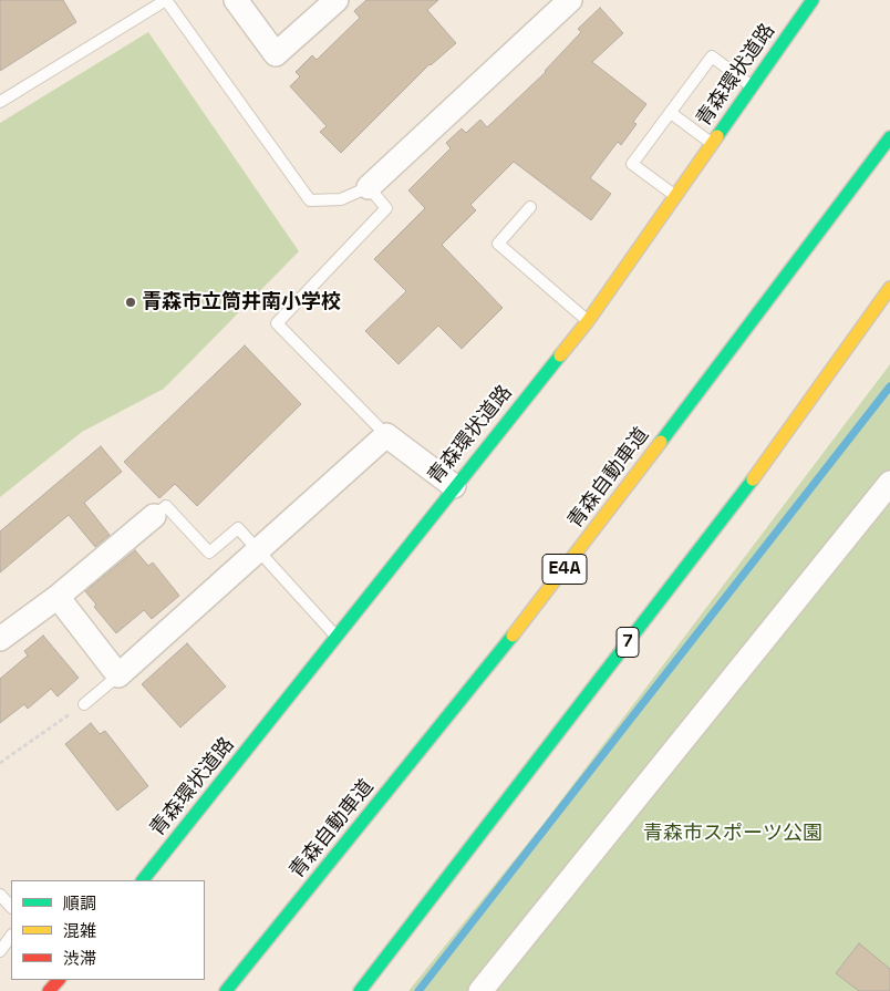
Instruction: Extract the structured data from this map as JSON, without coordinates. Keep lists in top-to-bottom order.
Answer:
{
  "streets": {
    "highway": [
      "青森環状道路",
      "青森自動車道",
      "E4A",
      "7"
    ]
  },
  "parks": ["青森市スポーツ公園"],
  "places": ["青森市立筒井南小学校"],
  "legend": ["順調", "混雑", "渋滞"]
}
